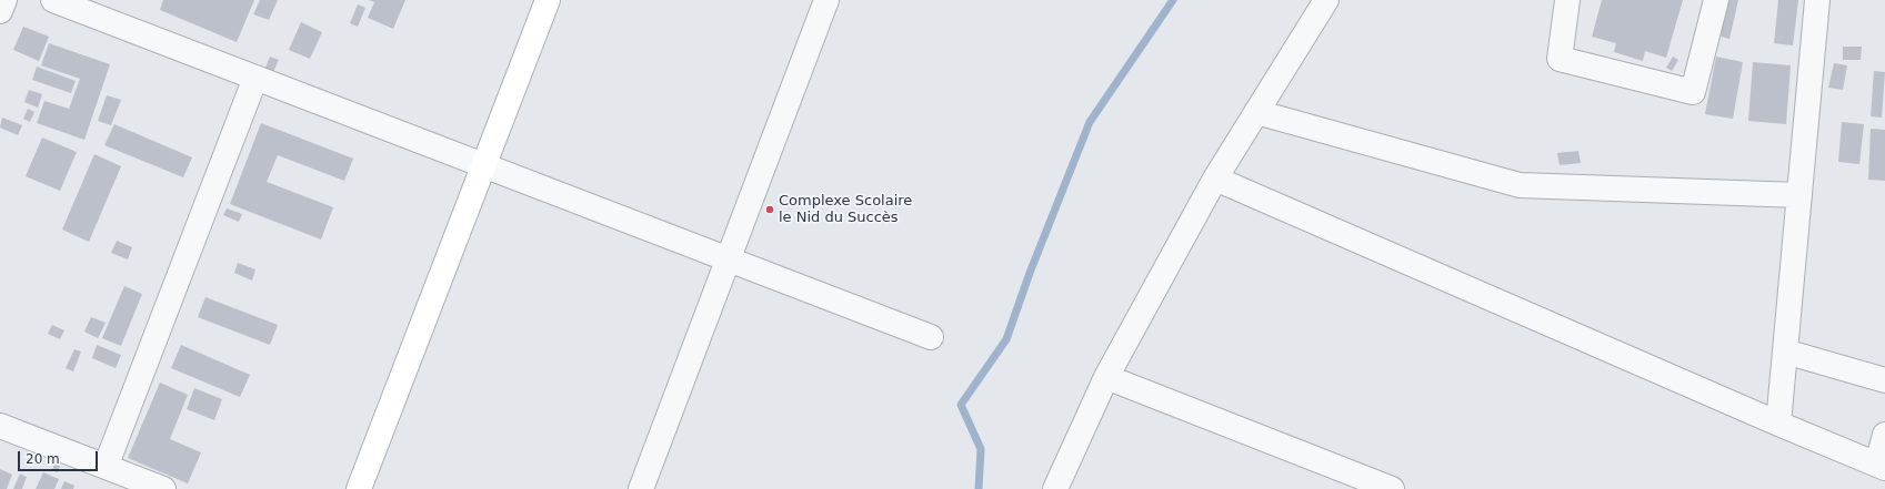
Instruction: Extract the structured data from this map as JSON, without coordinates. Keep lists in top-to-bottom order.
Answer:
{
  "places": ["Complexe Scolaire le Nid du Succès"],
  "scale_bar": "20 m"
}
